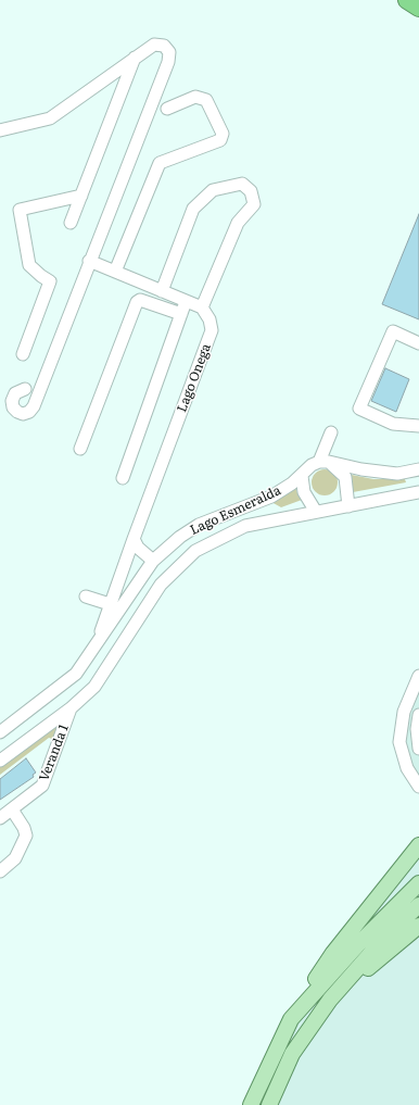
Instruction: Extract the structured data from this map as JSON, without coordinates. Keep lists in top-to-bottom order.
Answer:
{
  "streets": {
    "street": ["Lago Onega", "Lago Esmeralda", "Veranda 1"]
  },
  "crossings": [
    ["Lago Onega", "Lago Esmeralda"],
    ["Lago Esmeralda", "Veranda 1"]
  ]
}
